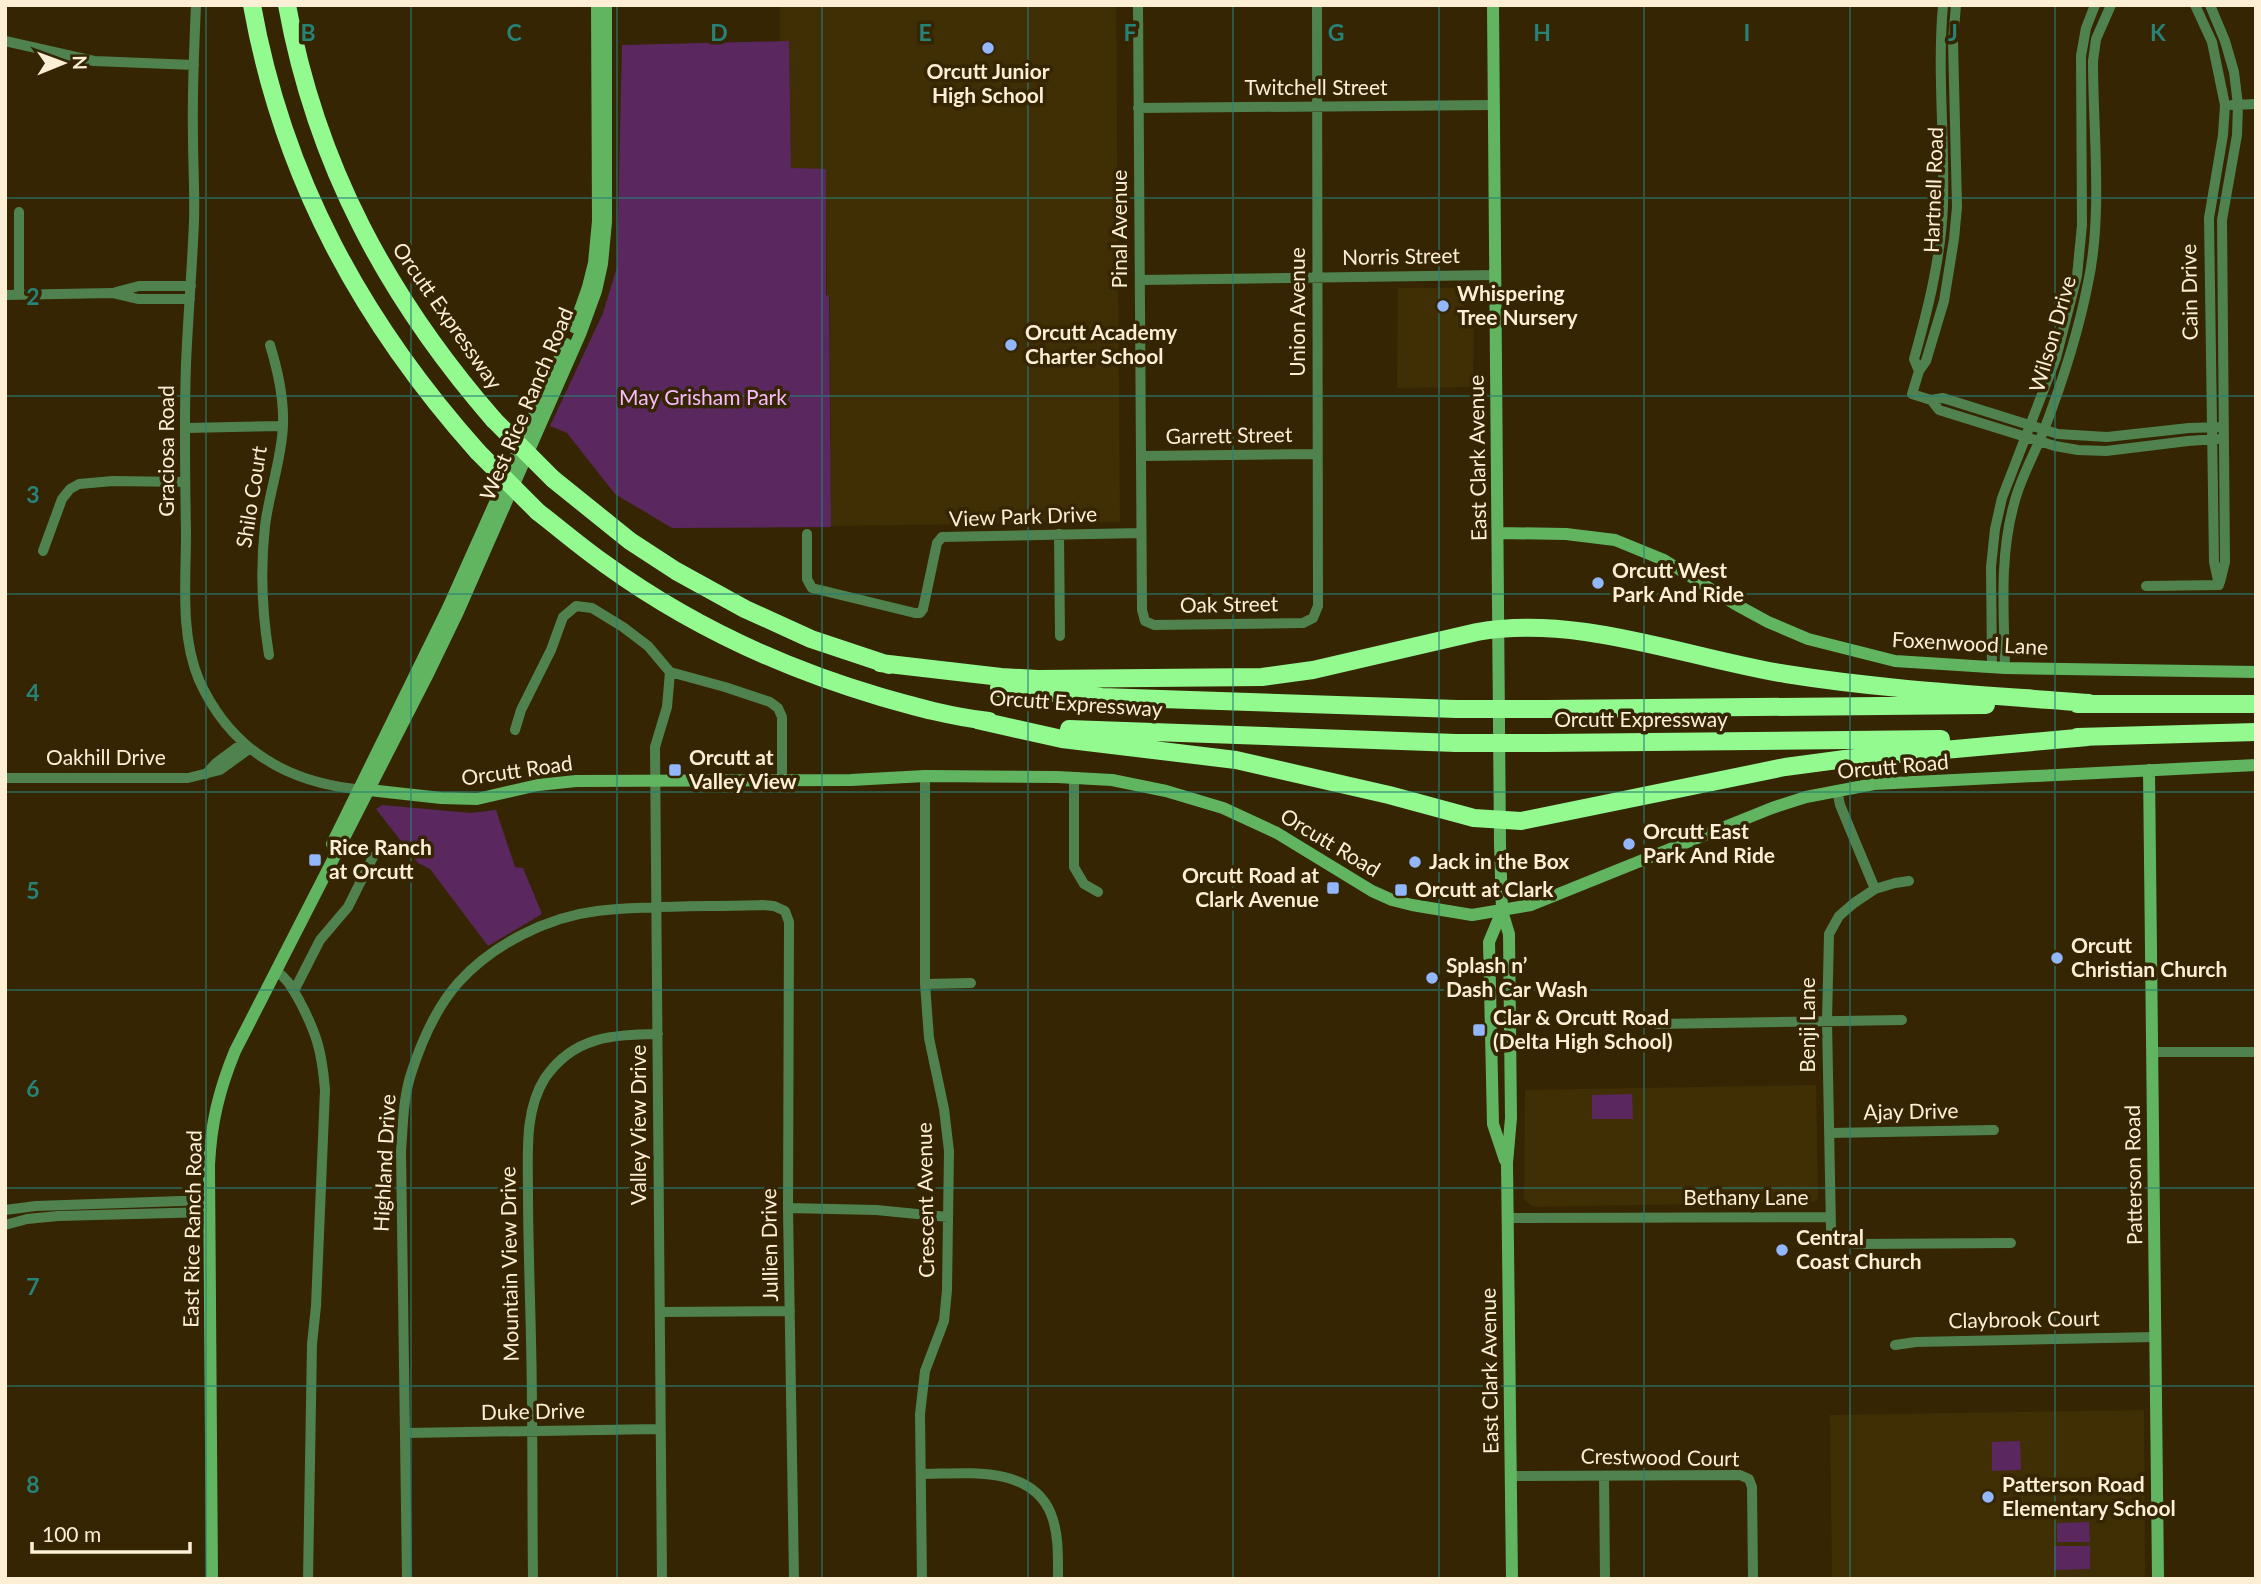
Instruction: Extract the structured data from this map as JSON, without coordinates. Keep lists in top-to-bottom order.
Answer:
{
  "streets": {
    "highway": ["Orcutt Expressway"],
    "main road": [
      "West Rice Ranch Road",
      "East Clark Avenue",
      "Foxenwood Lane",
      "Orcutt Road",
      "Patterson Road",
      "East Rice Ranch Road"
    ],
    "street": [
      "Twitchell Street",
      "Hartnell Road",
      "Pinal Avenue",
      "Norris Street",
      "Cain Drive",
      "Union Avenue",
      "Wilson Drive",
      "Garrett Street",
      "Graciosa Road",
      "Shilo Court",
      "View Park Drive",
      "Oak Street",
      "Oakhill Drive",
      "Benji Lane",
      "Ajay Drive",
      "Valley View Drive",
      "Highland Drive",
      "Bethany Lane",
      "Crescent Avenue",
      "Jullien Drive",
      "Mountain View Drive",
      "Claybrook Court",
      "Duke Drive",
      "Crestwood Court"
    ]
  },
  "crossings": [
    ["Twitchell Street", "Pinal Avenue"],
    ["Twitchell Street", "Union Avenue"],
    ["Twitchell Street", "East Clark Avenue"],
    ["Hartnell Road", "Cain Drive"],
    ["Hartnell Road", "Wilson Drive"],
    ["Pinal Avenue", "Norris Street"],
    ["Pinal Avenue", "Garrett Street"],
    ["Pinal Avenue", "View Park Drive"],
    ["Pinal Avenue", "Oak Street"],
    ["Norris Street", "Union Avenue"],
    ["Norris Street", "East Clark Avenue"],
    ["Union Avenue", "Garrett Street"],
    ["Union Avenue", "Oak Street"],
    ["Wilson Drive", "Foxenwood Lane"],
    ["West Rice Ranch Road", "Graciosa Road"],
    ["West Rice Ranch Road", "Orcutt Road"],
    ["West Rice Ranch Road", "East Rice Ranch Road"],
    ["Graciosa Road", "Oakhill Drive"],
    ["Graciosa Road", "Orcutt Road"],
    ["Graciosa Road", "East Rice Ranch Road"],
    ["East Clark Avenue", "Foxenwood Lane"],
    ["East Clark Avenue", "Orcutt Road"],
    ["East Clark Avenue", "Bethany Lane"],
    ["East Clark Avenue", "Crestwood Court"],
    ["Orcutt Road", "Valley View Drive"],
    ["Orcutt Road", "Patterson Road"],
    ["Orcutt Road", "Crescent Avenue"],
    ["Orcutt Road", "East Rice Ranch Road"],
    ["Benji Lane", "Ajay Drive"],
    ["Benji Lane", "Bethany Lane"],
    ["Valley View Drive", "Highland Drive"],
    ["Valley View Drive", "Mountain View Drive"],
    ["Valley View Drive", "Duke Drive"],
    ["Highland Drive", "Jullien Drive"],
    ["Highland Drive", "Duke Drive"],
    ["Patterson Road", "Claybrook Court"],
    ["Mountain View Drive", "Duke Drive"]
  ],
  "parks": ["May Grisham Park"],
  "places": {
    "other": [
      "Orcutt Junior High School",
      "Whispering Tree Nursery",
      "Orcutt Academy Charter School",
      "Orcutt West Park And Ride",
      "Orcutt East Park And Ride",
      "Jack in the Box",
      "Orcutt Christian Church",
      "Splash n’ Dash Car Wash",
      "Central Coast Church",
      "Patterson Road Elementary School"
    ],
    "transit": [
      "Orcutt at Valley View",
      "Rice Ranch at Orcutt",
      "Orcutt Road at Clark Avenue",
      "Orcutt at Clark",
      "Clar & Orcutt Road (Delta High School)"
    ]
  },
  "scale_bar": "100 m",
  "north": "right",
  "grid": {
    "columns": [
      "B",
      "C",
      "D",
      "E",
      "F",
      "G",
      "H",
      "I",
      "J",
      "K"
    ],
    "rows": [
      "2",
      "3",
      "4",
      "5",
      "6",
      "7",
      "8"
    ]
  }
}
